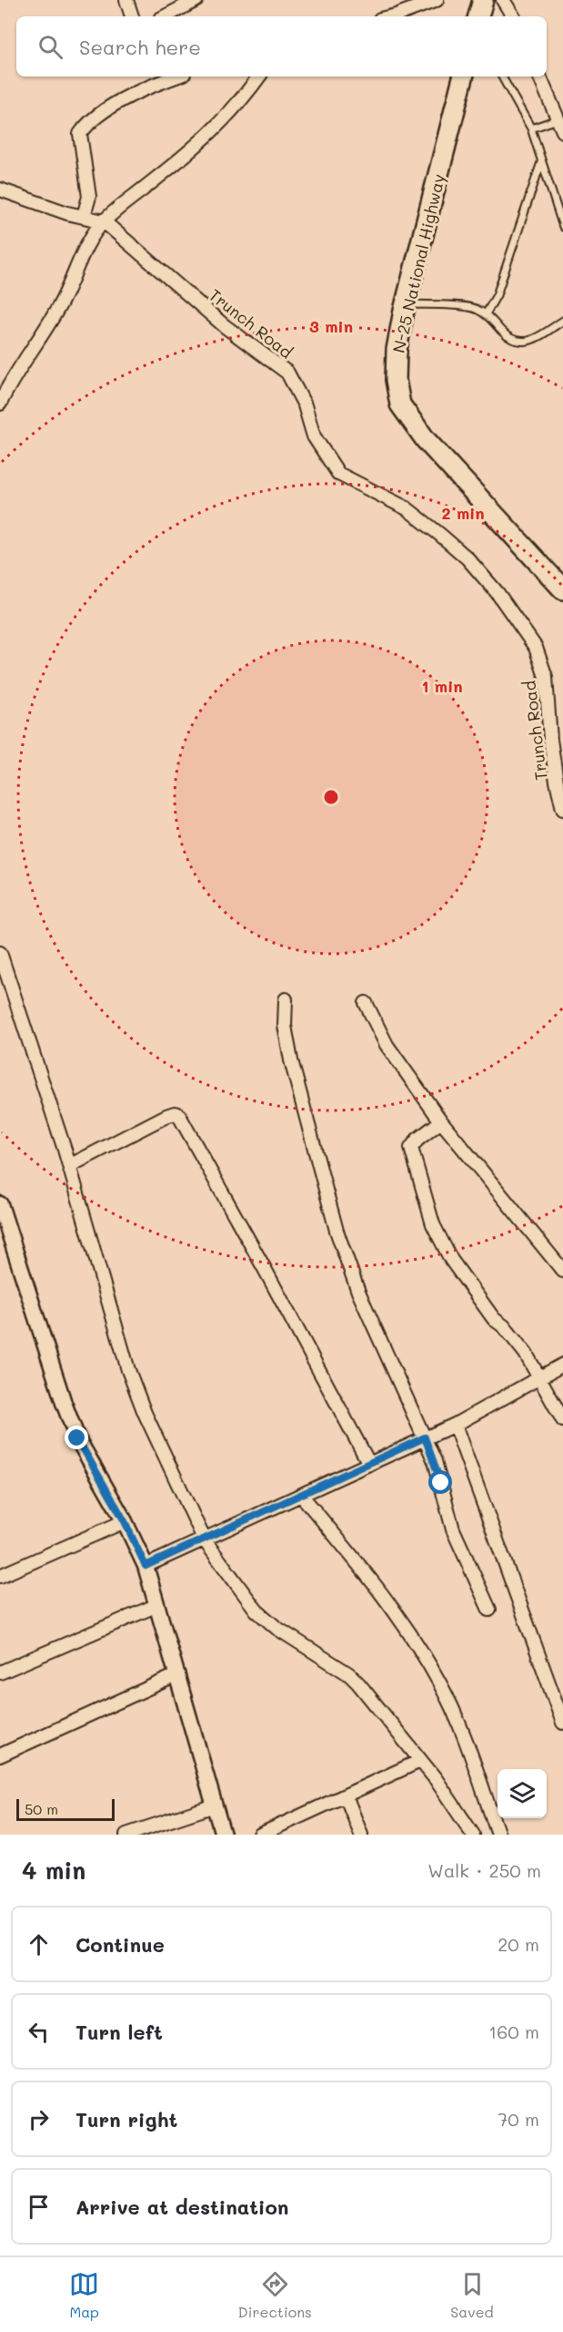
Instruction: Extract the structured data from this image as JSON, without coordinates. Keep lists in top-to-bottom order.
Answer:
{
  "streets": {
    "highway": ["N-25 National Highway"],
    "street": ["Trunch Road"]
  },
  "scale_bar": "50 m",
  "page": {
    "search": "Search here",
    "scale": "50 m",
    "heading": ["4 min", "Walk · 250 m"],
    "list": [
      ["Continue", "20 m"],
      ["Turn left", "160 m"],
      ["Turn right", "70 m"],
      "Arrive at destination"
    ],
    "nav": ["Map", "Directions", "Saved"]
  },
  "rings": ["3 min", "2 min", "1 min"]
}
